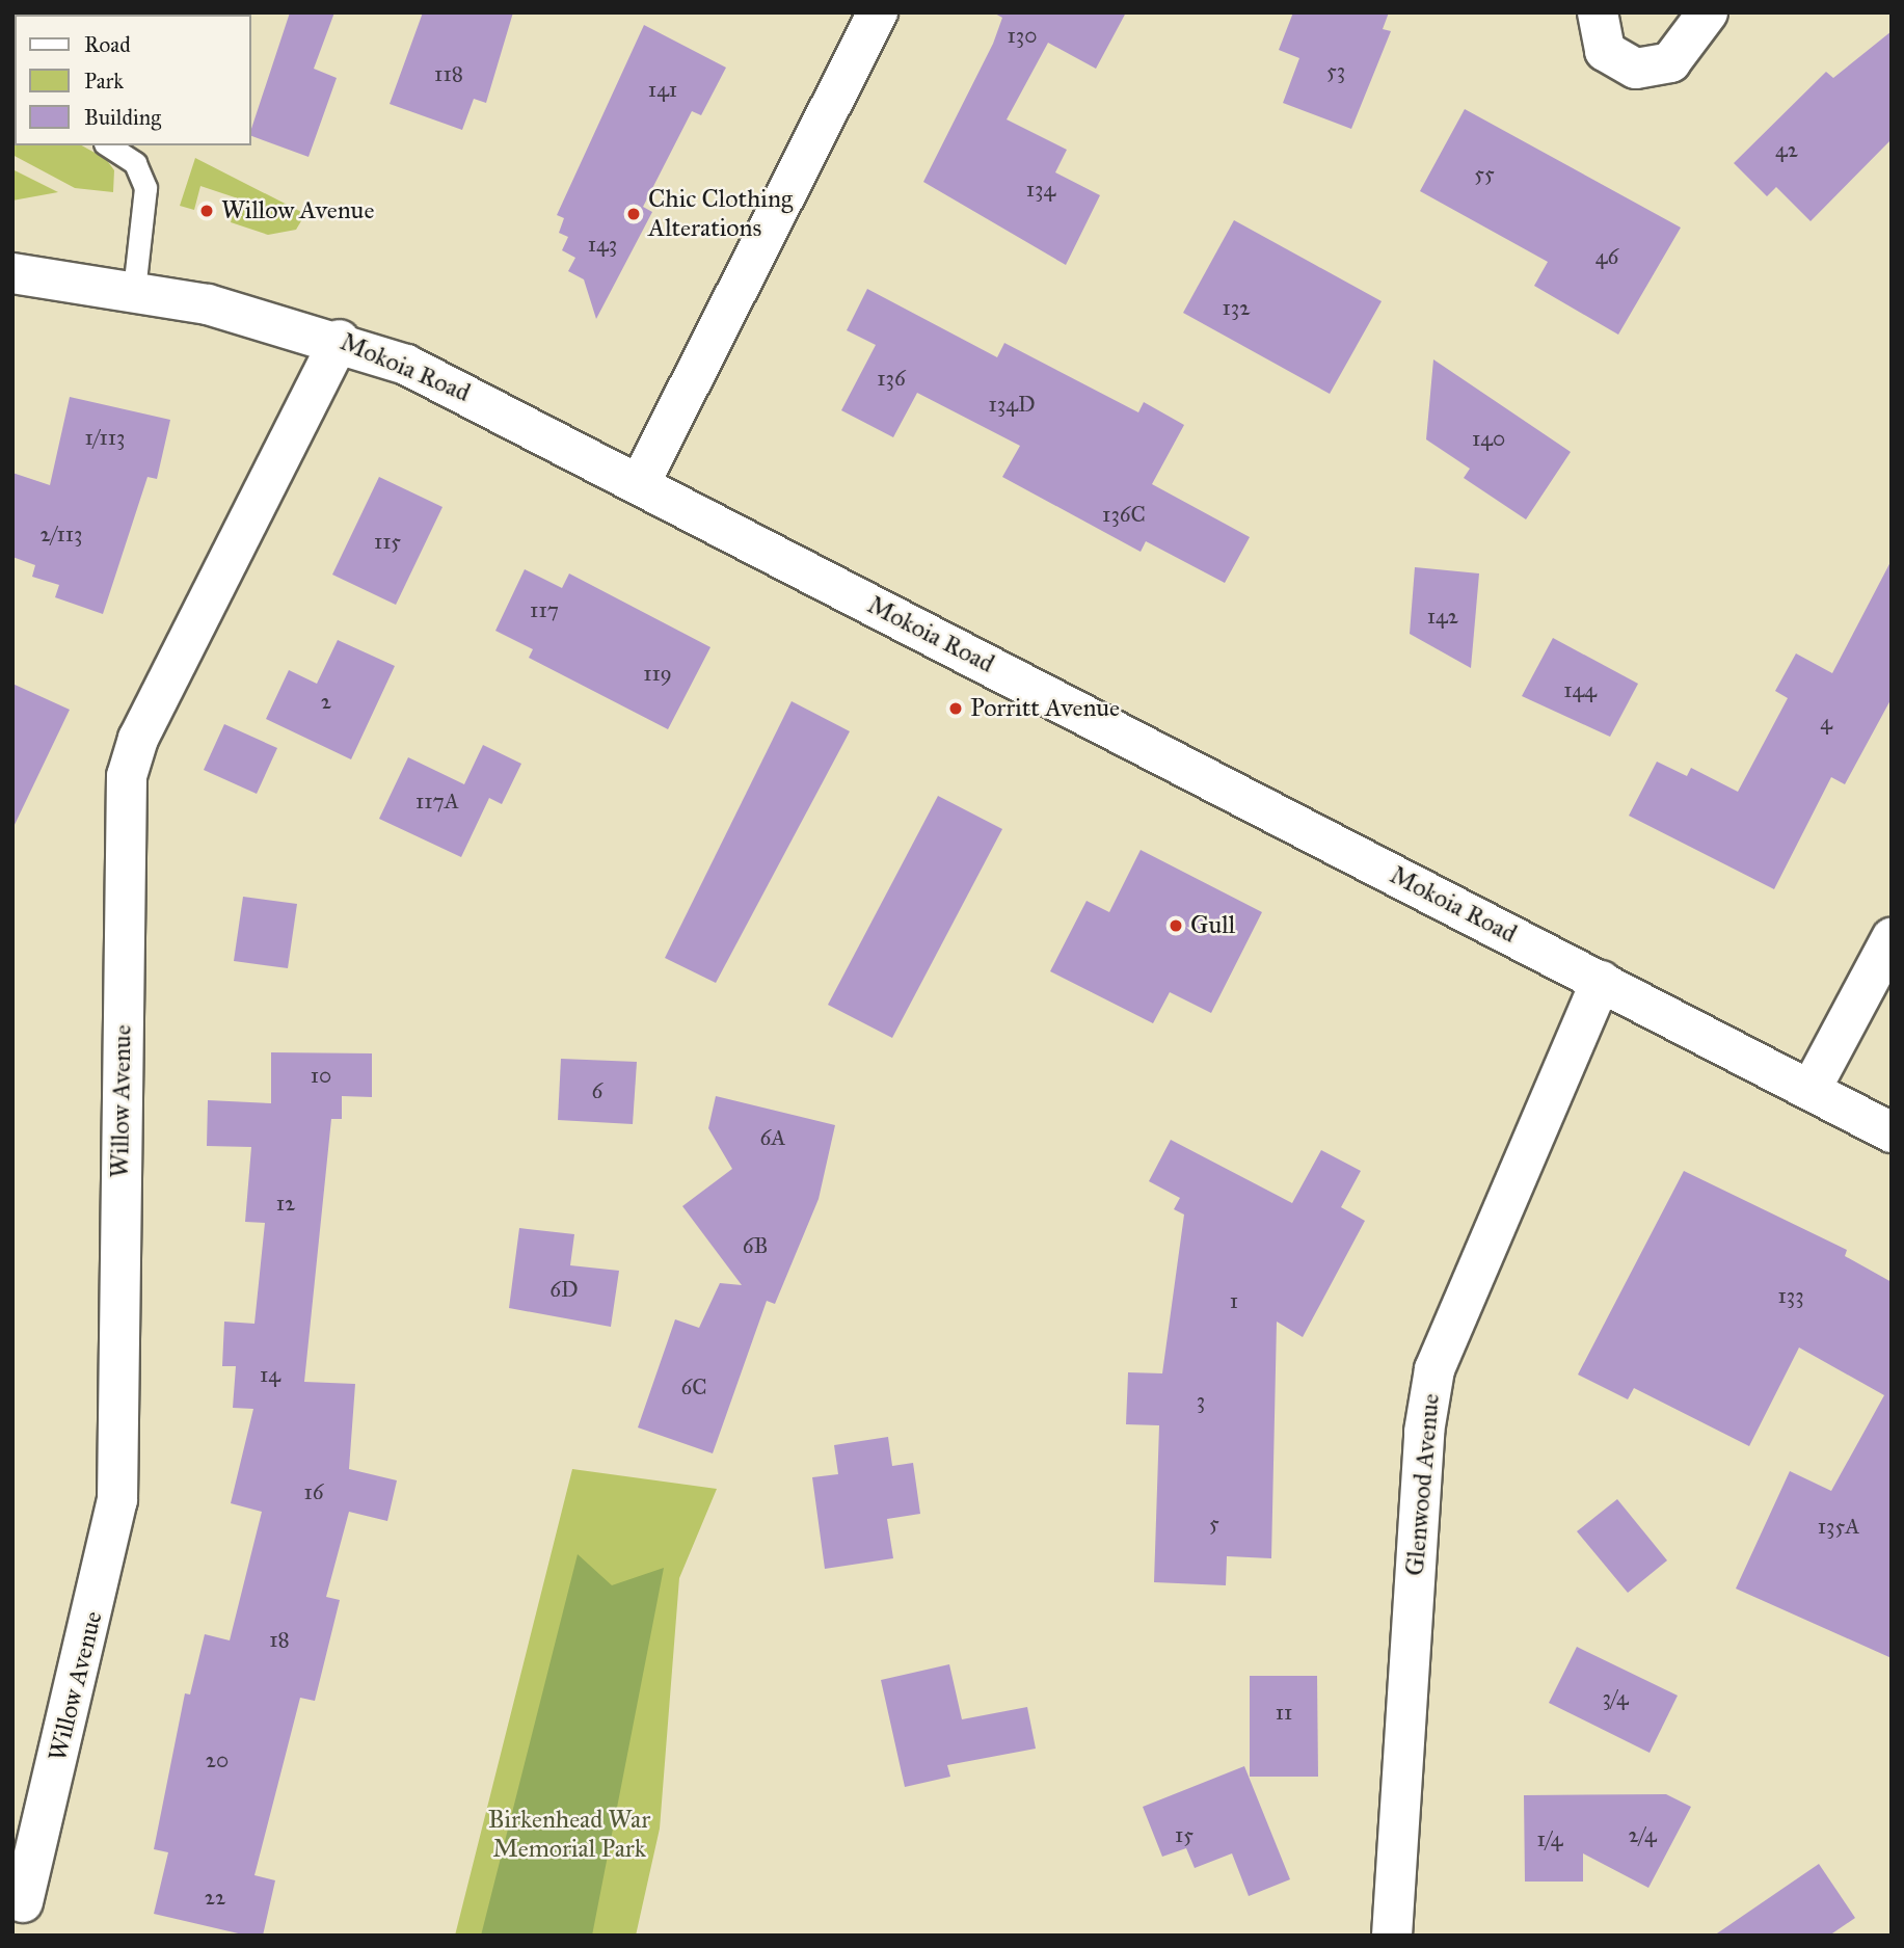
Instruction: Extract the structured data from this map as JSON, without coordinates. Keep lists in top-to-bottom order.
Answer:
{
  "streets": {
    "street": ["Mokoia Road", "Willow Avenue", "Glenwood Avenue"]
  },
  "crossings": [
    ["Mokoia Road", "Willow Avenue"],
    ["Mokoia Road", "Glenwood Avenue"]
  ],
  "parks": ["Birkenhead War Memorial Park"],
  "places": [
    "Willow Avenue",
    "Chic Clothing Alterations",
    "Porritt Avenue",
    "Gull"
  ],
  "house_numbers": [
    "130",
    "53",
    "118",
    "141",
    "42",
    "55",
    "134",
    "143",
    "46",
    "132",
    "136",
    "134D",
    "1/113",
    "140",
    "136C",
    "2/113",
    "115",
    "117",
    "142",
    "119",
    "144",
    "2",
    "4",
    "117A",
    "10",
    "6",
    "6A",
    "12",
    "6B",
    "6D",
    "133",
    "1",
    "14",
    "6C",
    "3",
    "16",
    "5",
    "135A",
    "18",
    "3/4",
    "11",
    "20",
    "15",
    "2/4",
    "1/4",
    "22"
  ],
  "legend": ["Road", "Park", "Building"]
}
